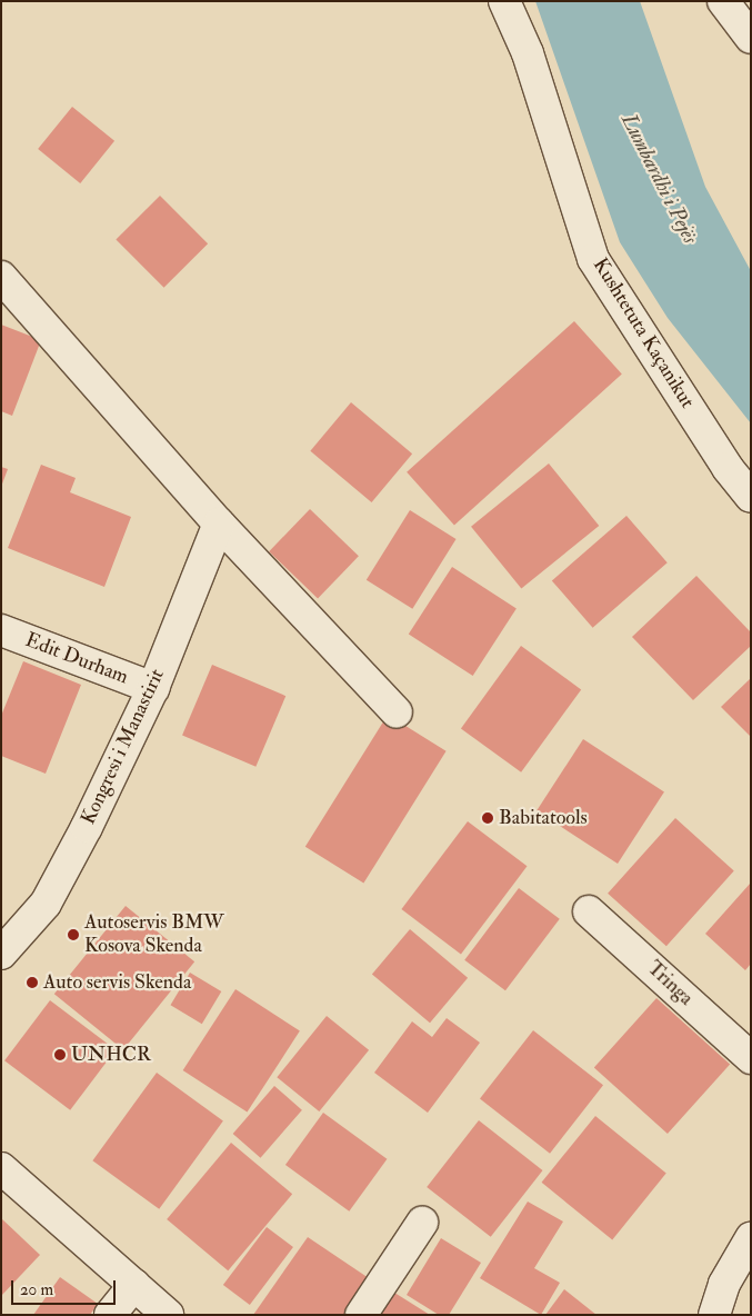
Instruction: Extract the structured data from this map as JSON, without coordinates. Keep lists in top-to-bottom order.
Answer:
{
  "streets": {
    "street": [
      "Kushtetuta Kaçanikut",
      "Edit Durham",
      "Kongresi i Manastirit",
      "Tringa"
    ]
  },
  "crossings": [
    ["Edit Durham", "Kongresi i Manastirit"]
  ],
  "water": ["Lumbardhi i Pejës"],
  "places": [
    "Babitatools",
    "Autoservis BMW Kosova Skenda",
    "Auto servis Skenda",
    "UNHCR"
  ],
  "scale_bar": "20 m"
}
